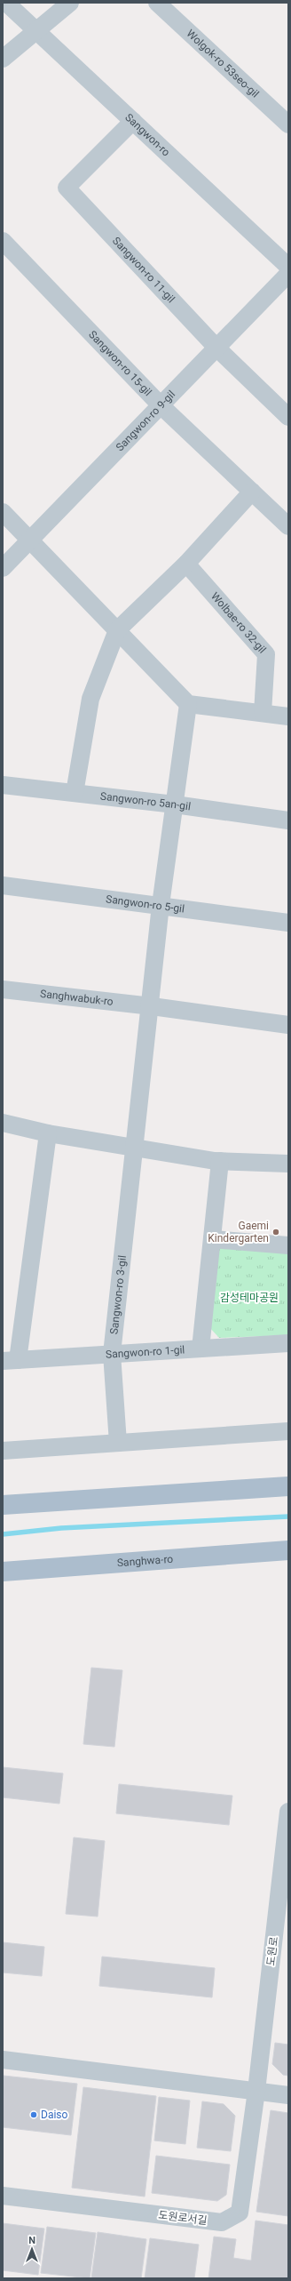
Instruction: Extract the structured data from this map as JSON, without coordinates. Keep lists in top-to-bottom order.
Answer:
{
  "streets": {
    "main road": ["Sanghwa-ro"],
    "street": [
      "Wolgok-ro 53seo-gil",
      "Sangwon-ro",
      "Sangwon-ro 11-gil",
      "Sangwon-ro 15-gil",
      "Sangwon-ro 9-gil",
      "Wolbae-ro 32-gil",
      "Sangwon-ro 5an-gil",
      "Sangwon-ro 5-gil",
      "Sanghwabuk-ro",
      "Sangwon-ro 3-gil",
      "Sangwon-ro 1-gil",
      "도원로",
      "도원로서길"
    ]
  },
  "crossings": [
    ["Sangwon-ro", "Sangwon-ro 11-gil"],
    ["Sangwon-ro 11-gil", "Sangwon-ro 9-gil"],
    ["Sangwon-ro 15-gil", "Sangwon-ro 9-gil"],
    ["Sangwon-ro 3-gil", "Sangwon-ro 1-gil"],
    ["도원로", "도원로서길"]
  ],
  "parks": ["감성테마공원"],
  "places": ["Gaemi Kindergarten", "Daiso"],
  "north": "top"
}
